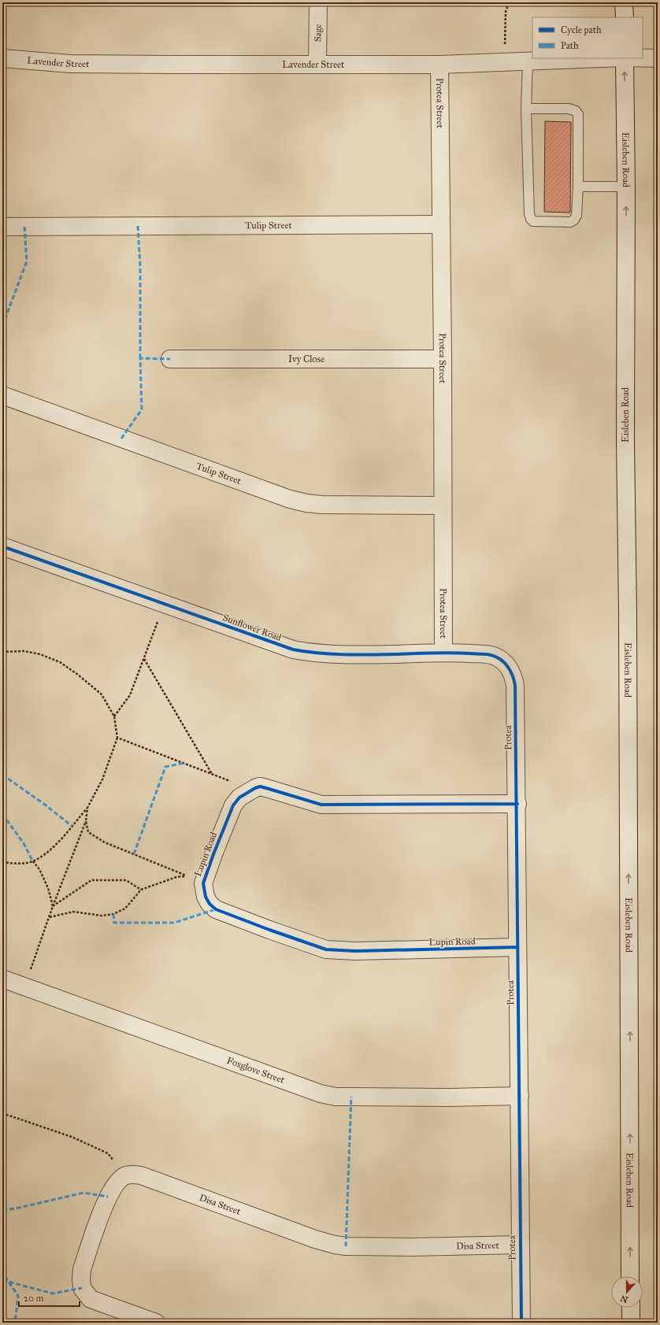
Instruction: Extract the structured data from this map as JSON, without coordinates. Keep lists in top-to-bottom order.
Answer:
{
  "streets": {
    "street": [
      "Sage",
      "Lavender Street",
      "Protea Street",
      "Eisleben Road",
      "Tulip Street",
      "Ivy Close",
      "Sunflower Road",
      "Protea",
      "Lupin Road",
      "Foxglove Street",
      "Disa Street"
    ]
  },
  "crossings": [
    ["Sage", "Lavender Street"],
    ["Lavender Street", "Protea Street"],
    ["Protea Street", "Tulip Street"],
    ["Protea Street", "Ivy Close"],
    ["Protea Street", "Sunflower Road"],
    ["Sunflower Road", "Protea"],
    ["Protea", "Lupin Road"],
    ["Protea", "Foxglove Street"],
    ["Protea", "Disa Street"]
  ],
  "one_way": ["Eisleben Road"],
  "legend": ["Cycle path", "Path"],
  "scale_bar": "20 m",
  "north": "bottom"
}
